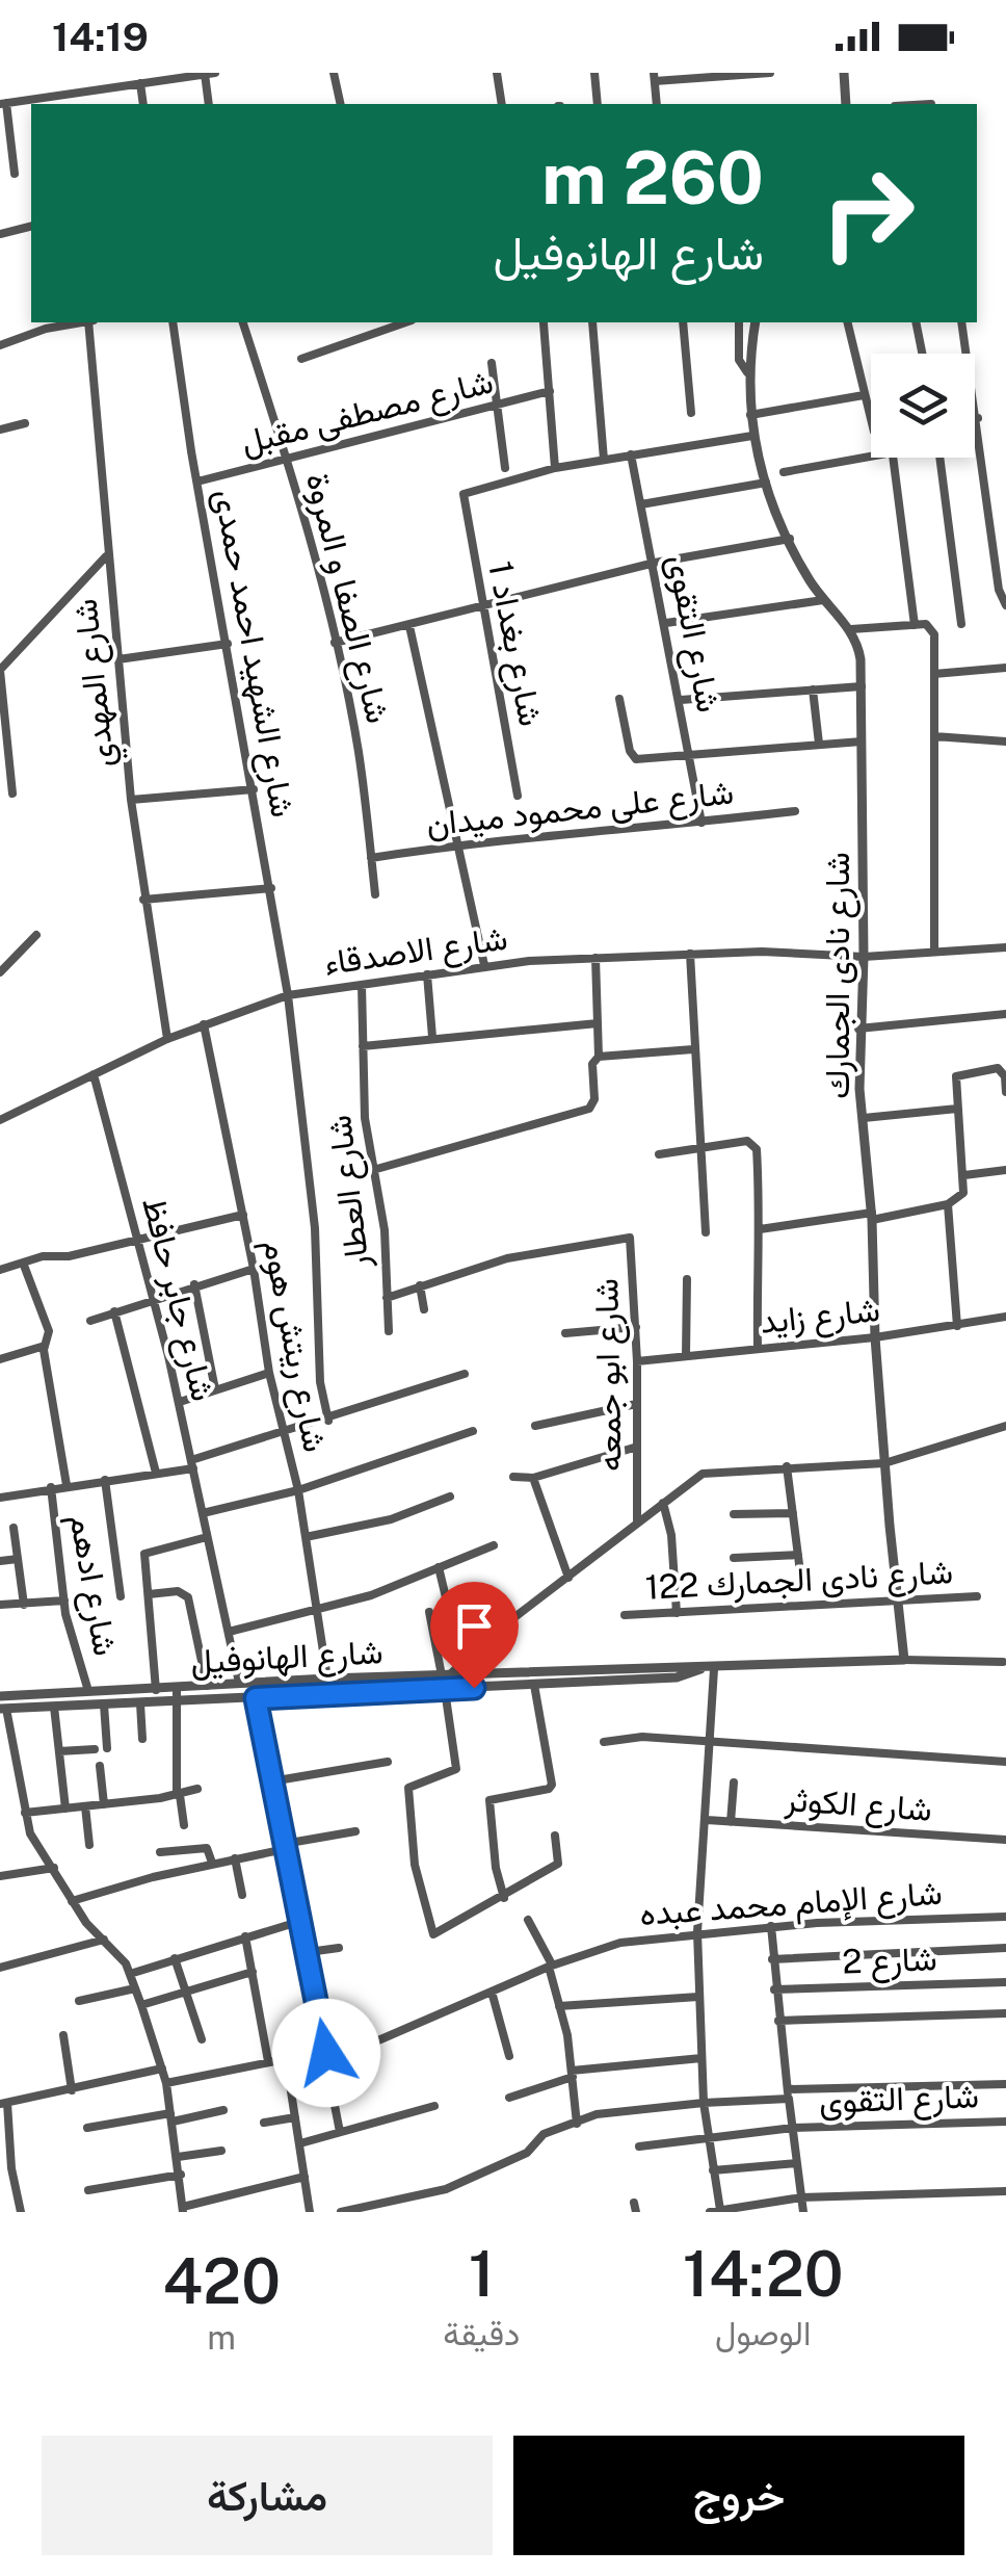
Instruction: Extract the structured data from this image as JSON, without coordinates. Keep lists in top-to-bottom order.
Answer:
{
  "streets": {
    "street": [
      "شارع مصطفى مقبل",
      "شارع الصفا و المروة",
      "شارع التقوى",
      "شارع بغداد 1",
      "شارع الشهيد احمد حمدى",
      "شارع المهدي",
      "شارع على محمود ميدان",
      "شارع الاصدقاء",
      "شارع نادى الجمارك",
      "شارع العطار",
      "شارع جابر حافظ",
      "شارع زايد",
      "شارع ريتش هوم",
      "شارع ابو جمعه",
      "شارع نادى الجمارك 122",
      "شارع ادهم",
      "شارع الهانوفيل",
      "شارع الكوثر",
      "شارع الإمام محمد عبده",
      "شارع 2"
    ]
  },
  "crossings": [
    ["شارع مصطفى مقبل", "شارع الصفا و المروة"],
    ["شارع مصطفى مقبل", "شارع الشهيد احمد حمدى"],
    ["شارع الصفا و المروة", "شارع على محمود ميدان"],
    ["شارع الصفا و المروة", "شارع الاصدقاء"],
    ["شارع التقوى", "شارع على محمود ميدان"],
    ["شارع الشهيد احمد حمدى", "شارع الاصدقاء"],
    ["شارع المهدي", "شارع الاصدقاء"],
    ["شارع الاصدقاء", "شارع نادى الجمارك"],
    ["شارع الاصدقاء", "شارع العطار"],
    ["شارع الاصدقاء", "شارع جابر حافظ"],
    ["شارع الاصدقاء", "شارع ريتش هوم"],
    ["شارع نادى الجمارك", "شارع زايد"],
    ["شارع نادى الجمارك", "شارع نادى الجمارك 122"],
    ["شارع نادى الجمارك", "شارع الهانوفيل"],
    ["شارع جابر حافظ", "شارع الهانوفيل"],
    ["شارع زايد", "شارع ابو جمعه"],
    ["شارع ريتش هوم", "شارع الهانوفيل"],
    ["شارع ادهم", "شارع الهانوفيل"]
  ],
  "page": {
    "status": "14:19",
    "turn": ["260 m", "شارع الهانوفيل"],
    "eta": [
      "14:20",
      "الوصول",
      "1",
      "دقيقة",
      "420",
      "m"
    ],
    "buttons": ["خروج", "مشاركة"]
  }
}
